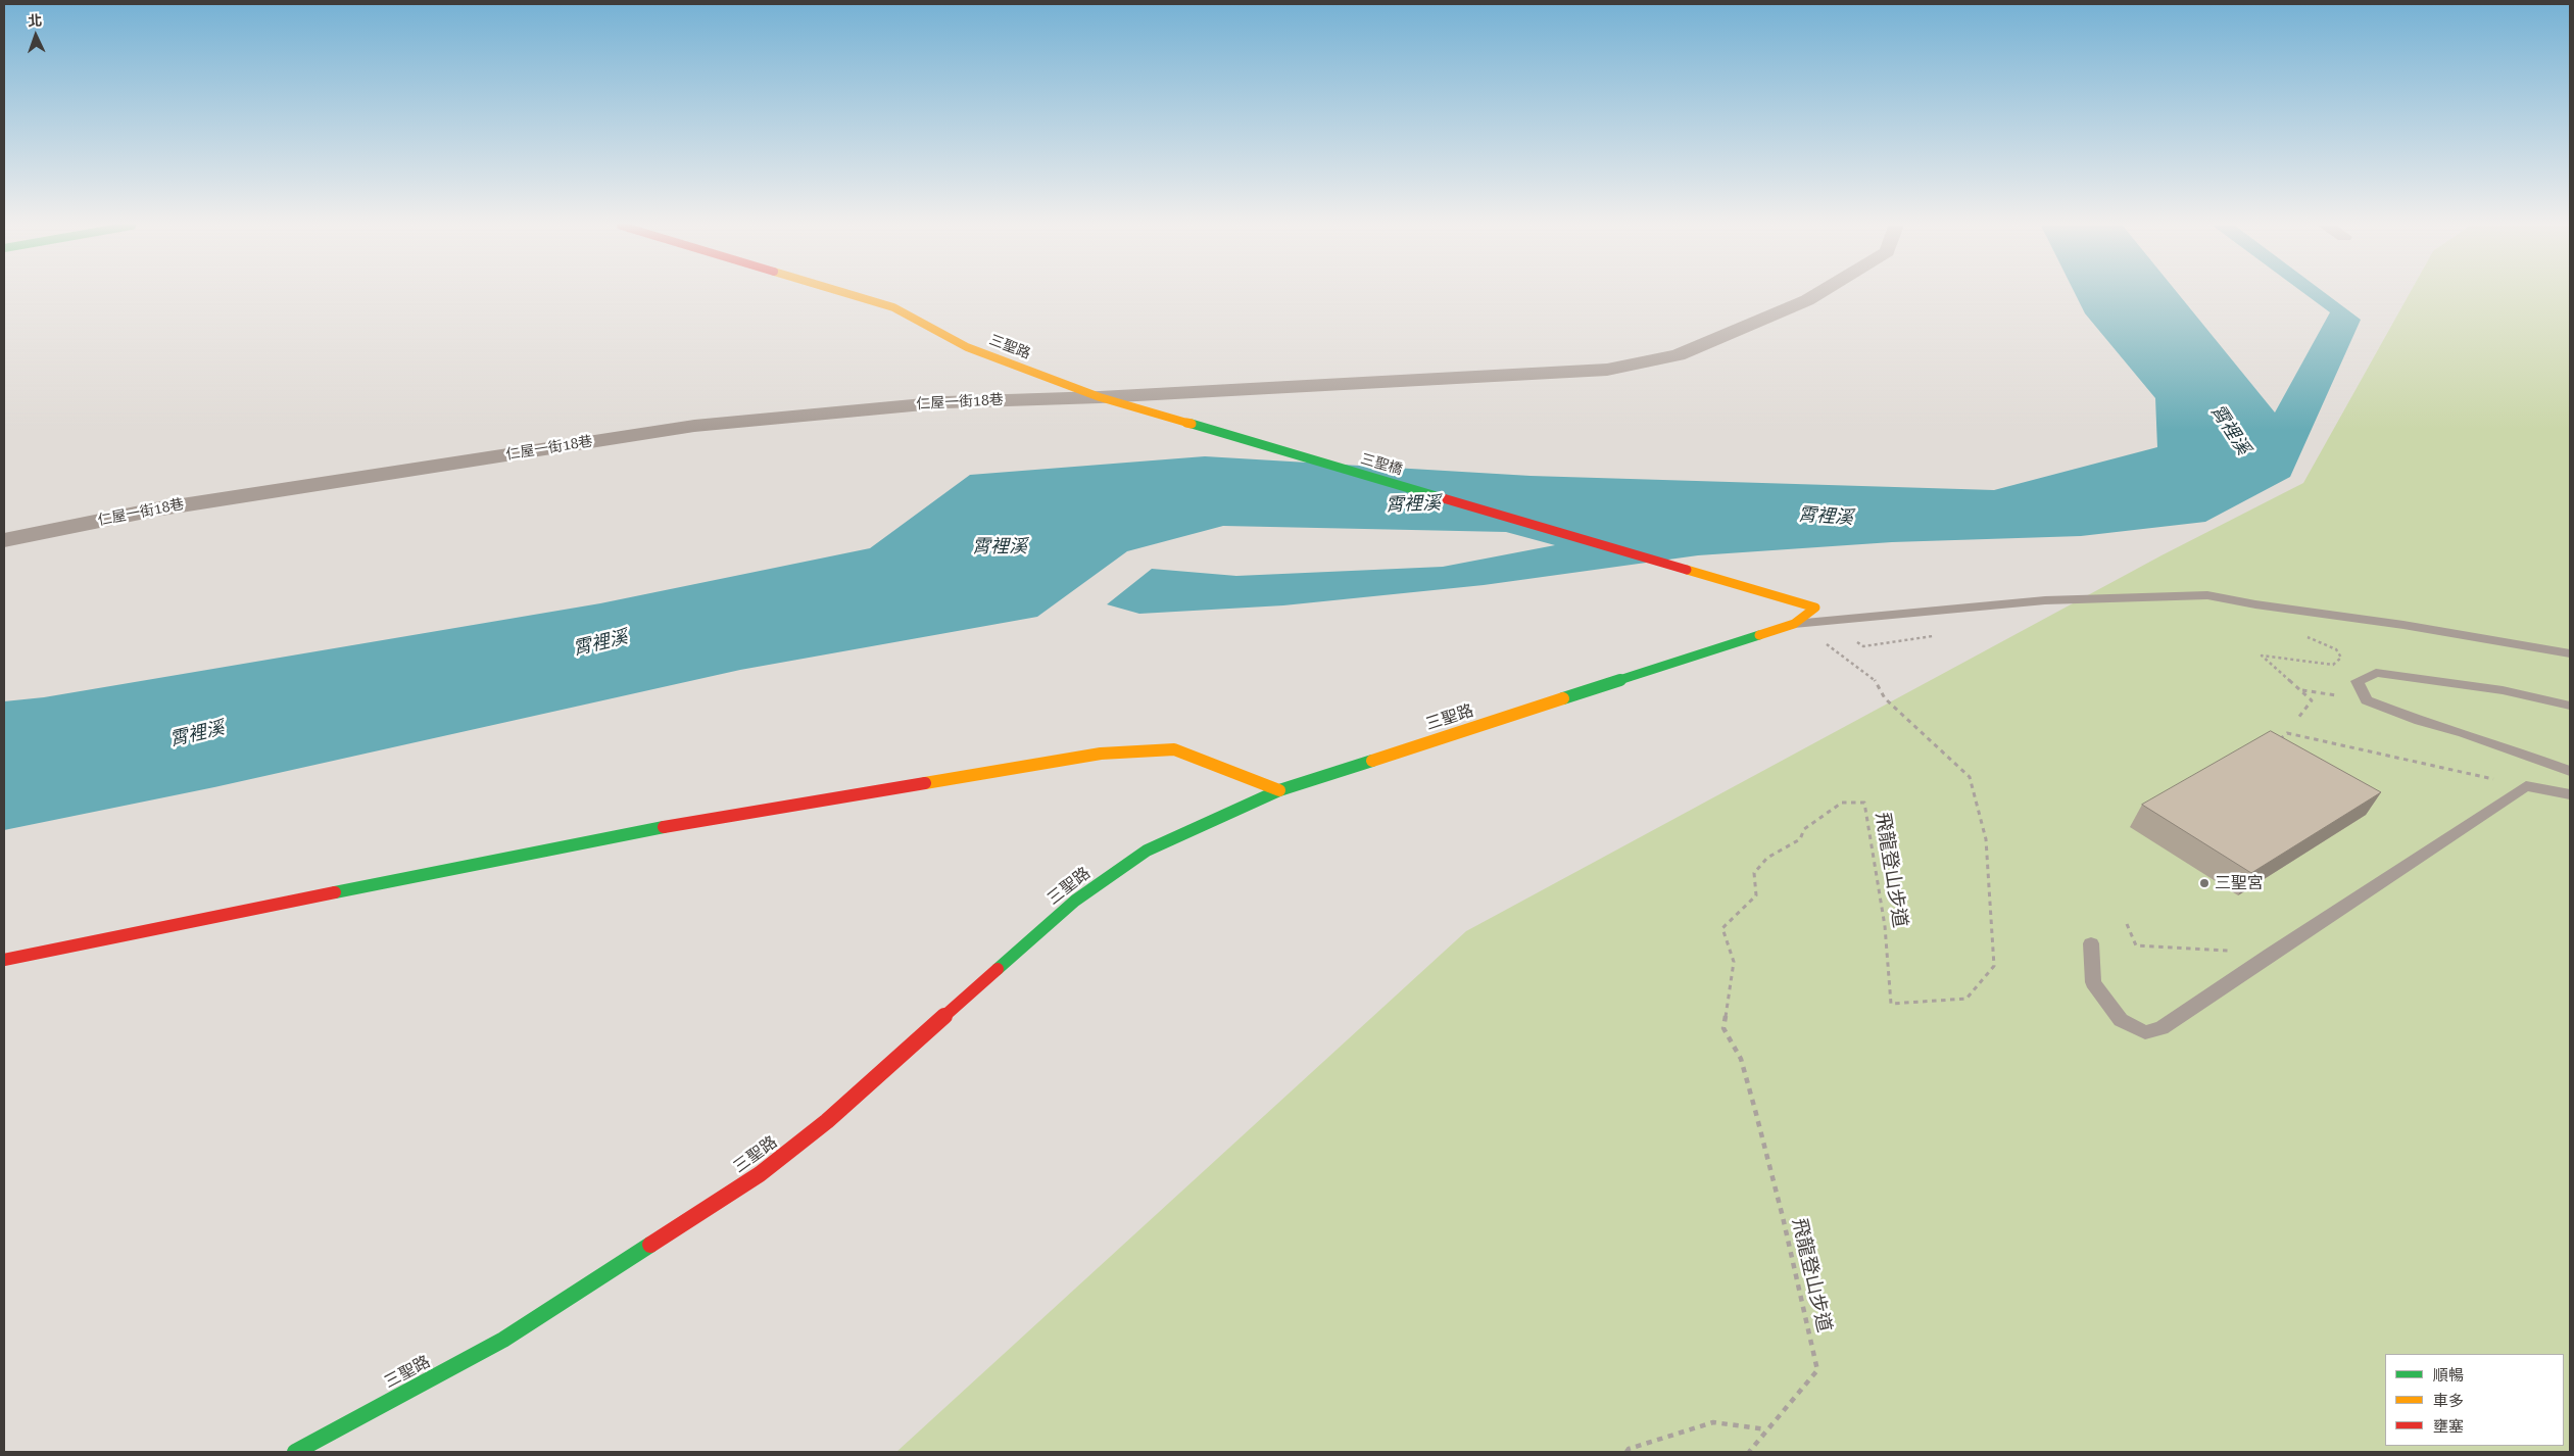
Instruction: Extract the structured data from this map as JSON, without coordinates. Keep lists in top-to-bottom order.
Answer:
{
  "streets": {
    "street": ["三聖路", "仁屋一街18巷", "三聖橋"],
    "path": ["飛龍登山步道"]
  },
  "crossings": [
    ["三聖路", "仁屋一街18巷"],
    ["三聖路", "三聖橋"],
    ["仁屋一街18巷", "三聖橋"]
  ],
  "water": ["霄裡溪"],
  "places": ["三聖宮"],
  "legend": ["順暢", "車多", "壅塞"],
  "north": "top"
}
